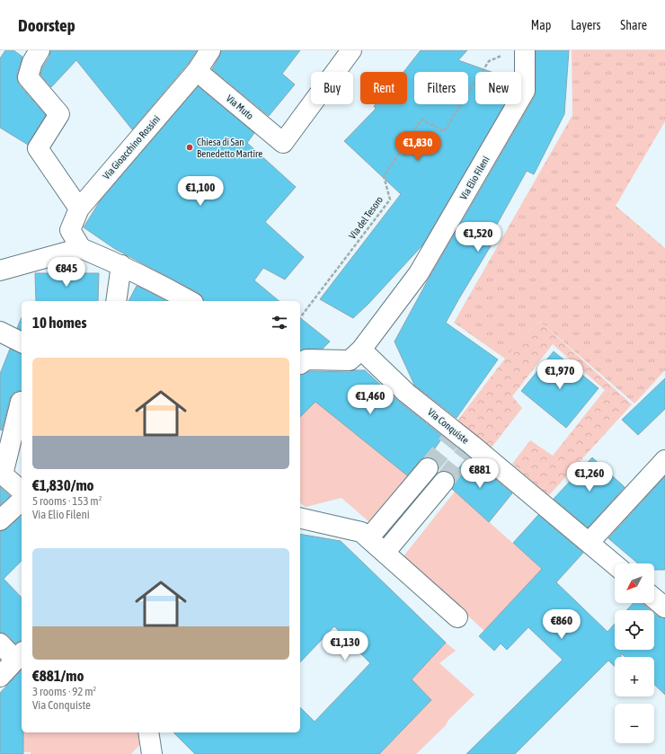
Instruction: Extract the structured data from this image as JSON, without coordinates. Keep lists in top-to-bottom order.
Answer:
{
  "streets": {
    "street": [
      "Via Muto",
      "Via Gioacchino Rossini",
      "Via Elio Fileni",
      "Via Conquiste"
    ],
    "path": ["Via del Tesoro"]
  },
  "crossings": [
    ["Via Muto", "Via Gioacchino Rossini"],
    ["Via Elio Fileni", "Via del Tesoro"],
    ["Via Elio Fileni", "Via Conquiste"]
  ],
  "places": ["Chiesa di San Benedetto Martire"],
  "north": "bottom left",
  "page": {
    "header": "Doorstep",
    "nav": ["Map", "Layers", "Share"],
    "chip": [
      "Buy",
      "Rent",
      "Filters",
      "New"
    ],
    "price": [
      "€1,830",
      "€1,100",
      "€1,520",
      "€845",
      "€1,970",
      "€1,460",
      "€881",
      "€1,260",
      "€860",
      "€1,130"
    ],
    "heading": "10 homes",
    "list": [
      {
        "name": "€1,830/mo",
        "note": "5 rooms · 153 m² · Via Elio Fileni"
      },
      {
        "name": "€881/mo",
        "note": "3 rooms · 92 m² · Via Conquiste"
      }
    ],
    "map_buttons": ["+", "−"]
  }
}
